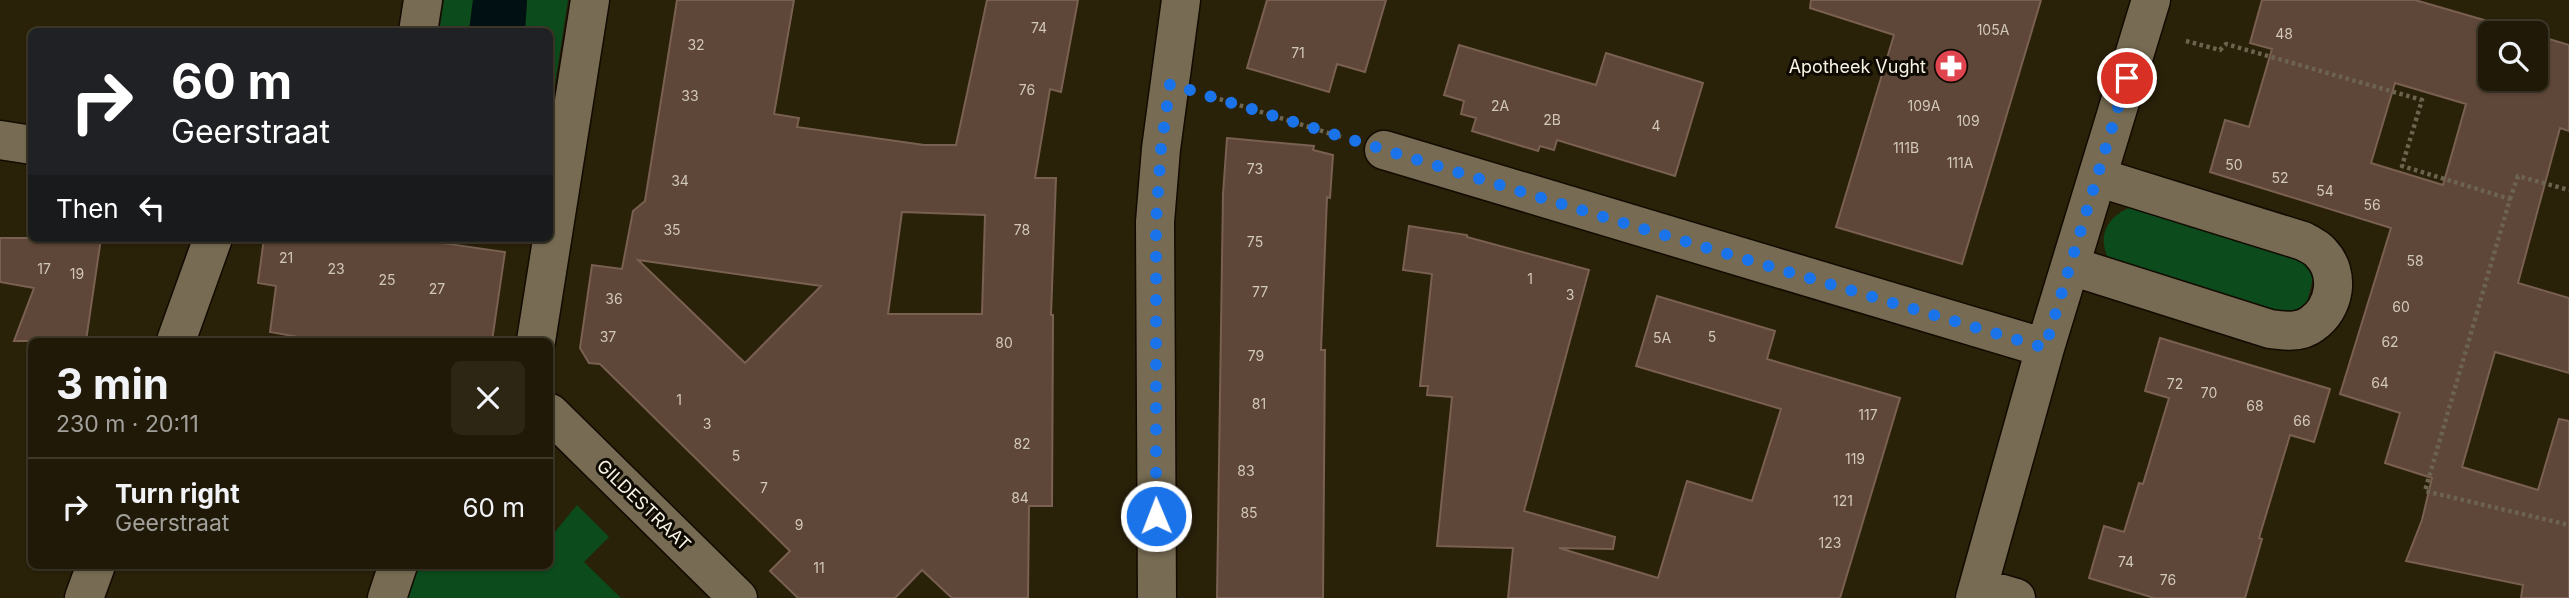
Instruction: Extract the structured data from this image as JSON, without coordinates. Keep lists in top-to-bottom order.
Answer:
{
  "streets": {
    "street": ["GILDESTRAAT"]
  },
  "places": {
    "pharmacy": ["Apotheek Vught"]
  },
  "house_numbers": [
    "74",
    "105A",
    "48",
    "32",
    "71",
    "76",
    "33",
    "2A",
    "109A",
    "2B",
    "109",
    "4",
    "111B",
    "111A",
    "50",
    "73",
    "52",
    "34",
    "54",
    "56",
    "35",
    "78",
    "75",
    "21",
    "58",
    "17",
    "23",
    "19",
    "1",
    "25",
    "27",
    "77",
    "3",
    "36",
    "60",
    "37",
    "5",
    "5A",
    "62",
    "80",
    "79",
    "64",
    "72",
    "70",
    "1",
    "81",
    "68",
    "117",
    "66",
    "3",
    "82",
    "5",
    "119",
    "83",
    "7",
    "84",
    "121",
    "85",
    "9",
    "123",
    "74",
    "11",
    "76"
  ],
  "page": {
    "turn": ["60 m", "Geerstraat"],
    "then": "Then",
    "heading": ["3 min", "230 m · 20:11"],
    "list": [
      {
        "name": "Turn right",
        "note": "Geerstraat",
        "value": "60 m"
      }
    ]
  }
}
